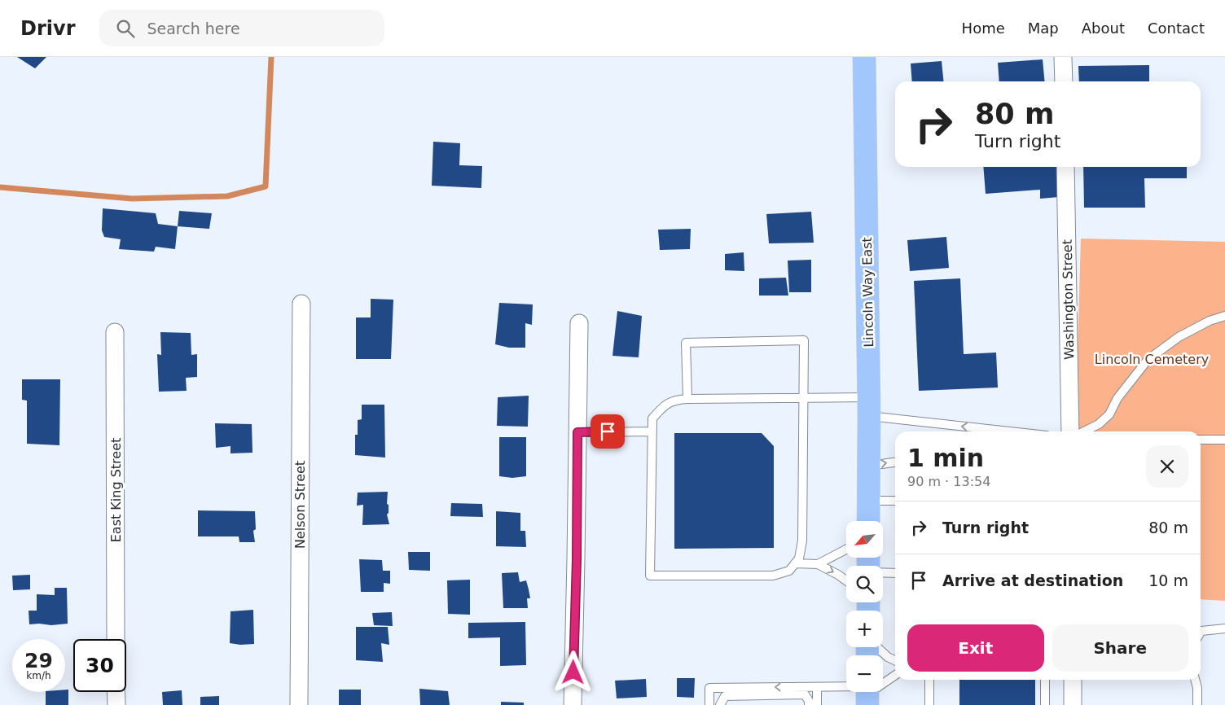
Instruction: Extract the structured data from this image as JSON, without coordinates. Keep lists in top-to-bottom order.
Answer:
{
  "streets": {
    "highway": ["Lincoln Way East"],
    "street": ["Washington Street", "East King Street", "Nelson Street"]
  },
  "parks": ["Lincoln Cemetery"],
  "north": "bottom left",
  "page": {
    "header": "Drivr",
    "search": "Search here",
    "nav": [
      "Home",
      "Map",
      "About",
      "Contact"
    ],
    "turn": ["80 m", "Turn right"],
    "heading": ["1 min", "90 m · 13:54"],
    "list": [
      {
        "name": "Turn right",
        "value": "80 m"
      },
      {
        "name": "Arrive at destination",
        "value": "10 m"
      }
    ],
    "map_buttons": ["+", "−"],
    "buttons": ["Exit", "Share"],
    "speed": "29 km/h",
    "limit": "30"
  }
}
